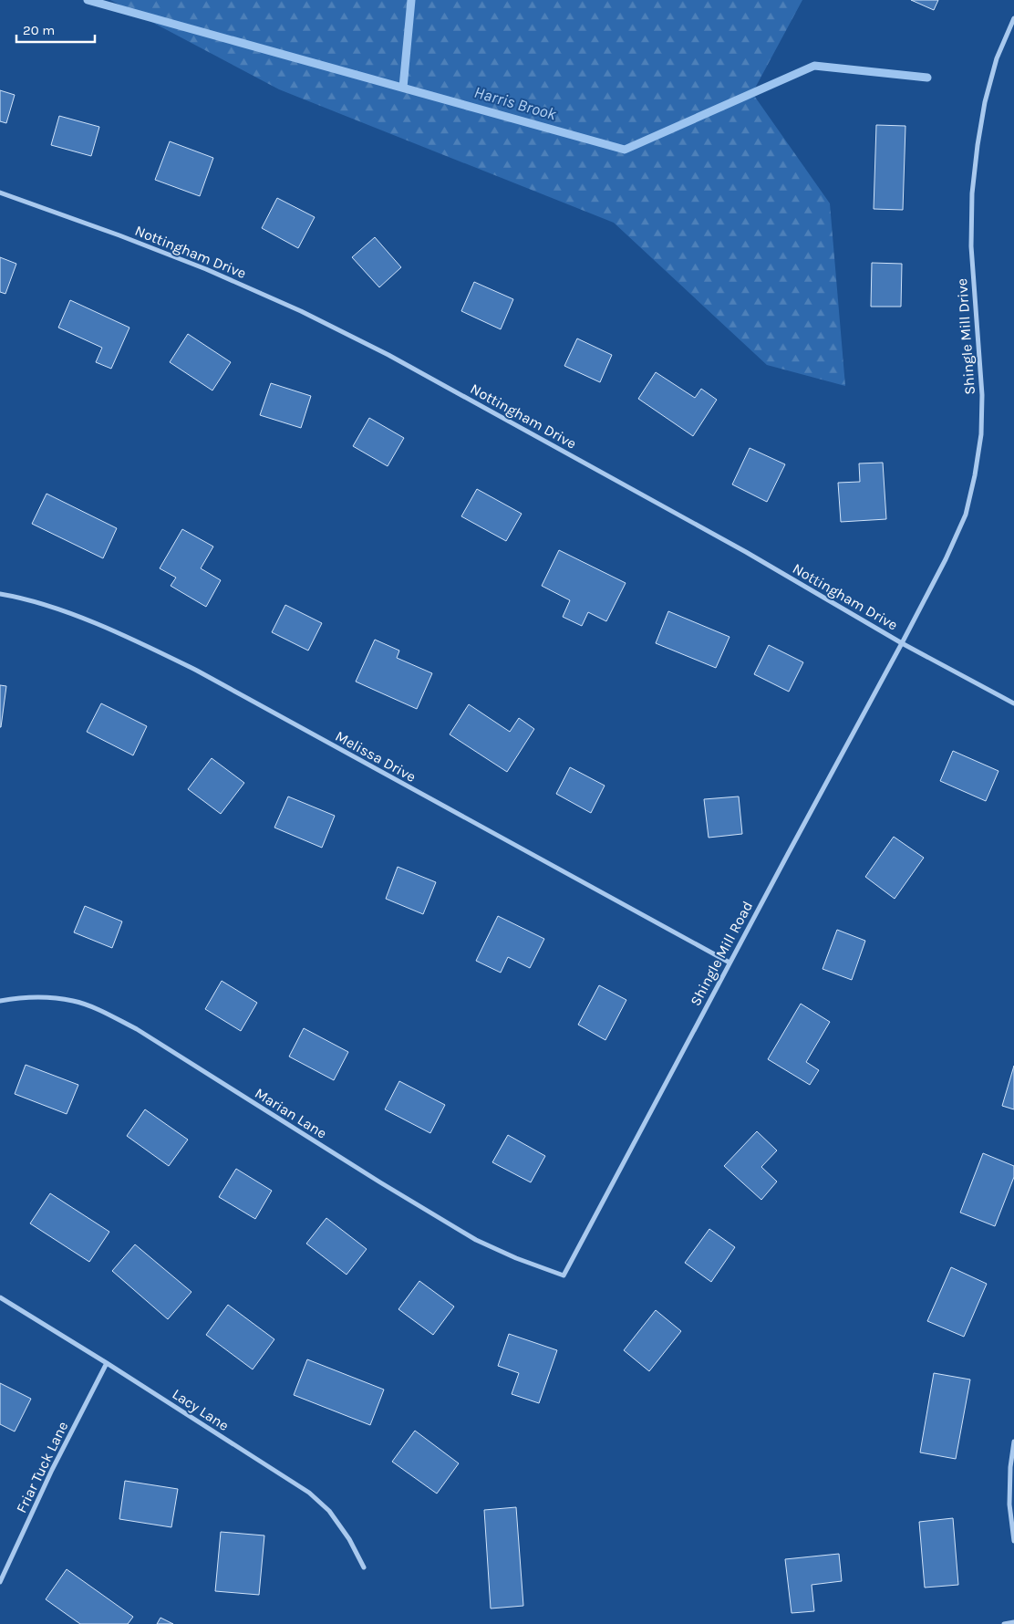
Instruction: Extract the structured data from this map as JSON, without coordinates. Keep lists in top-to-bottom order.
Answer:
{
  "streets": {
    "street": [
      "Nottingham Drive",
      "Shingle Mill Drive",
      "Melissa Drive",
      "Shingle Mill Road",
      "Marian Lane",
      "Lacy Lane",
      "Friar Tuck Lane"
    ]
  },
  "crossings": [
    ["Nottingham Drive", "Shingle Mill Drive"],
    ["Nottingham Drive", "Shingle Mill Road"],
    ["Shingle Mill Drive", "Shingle Mill Road"],
    ["Melissa Drive", "Shingle Mill Road"],
    ["Shingle Mill Road", "Marian Lane"],
    ["Lacy Lane", "Friar Tuck Lane"]
  ],
  "water": ["Harris Brook"],
  "scale_bar": "20 m"
}
